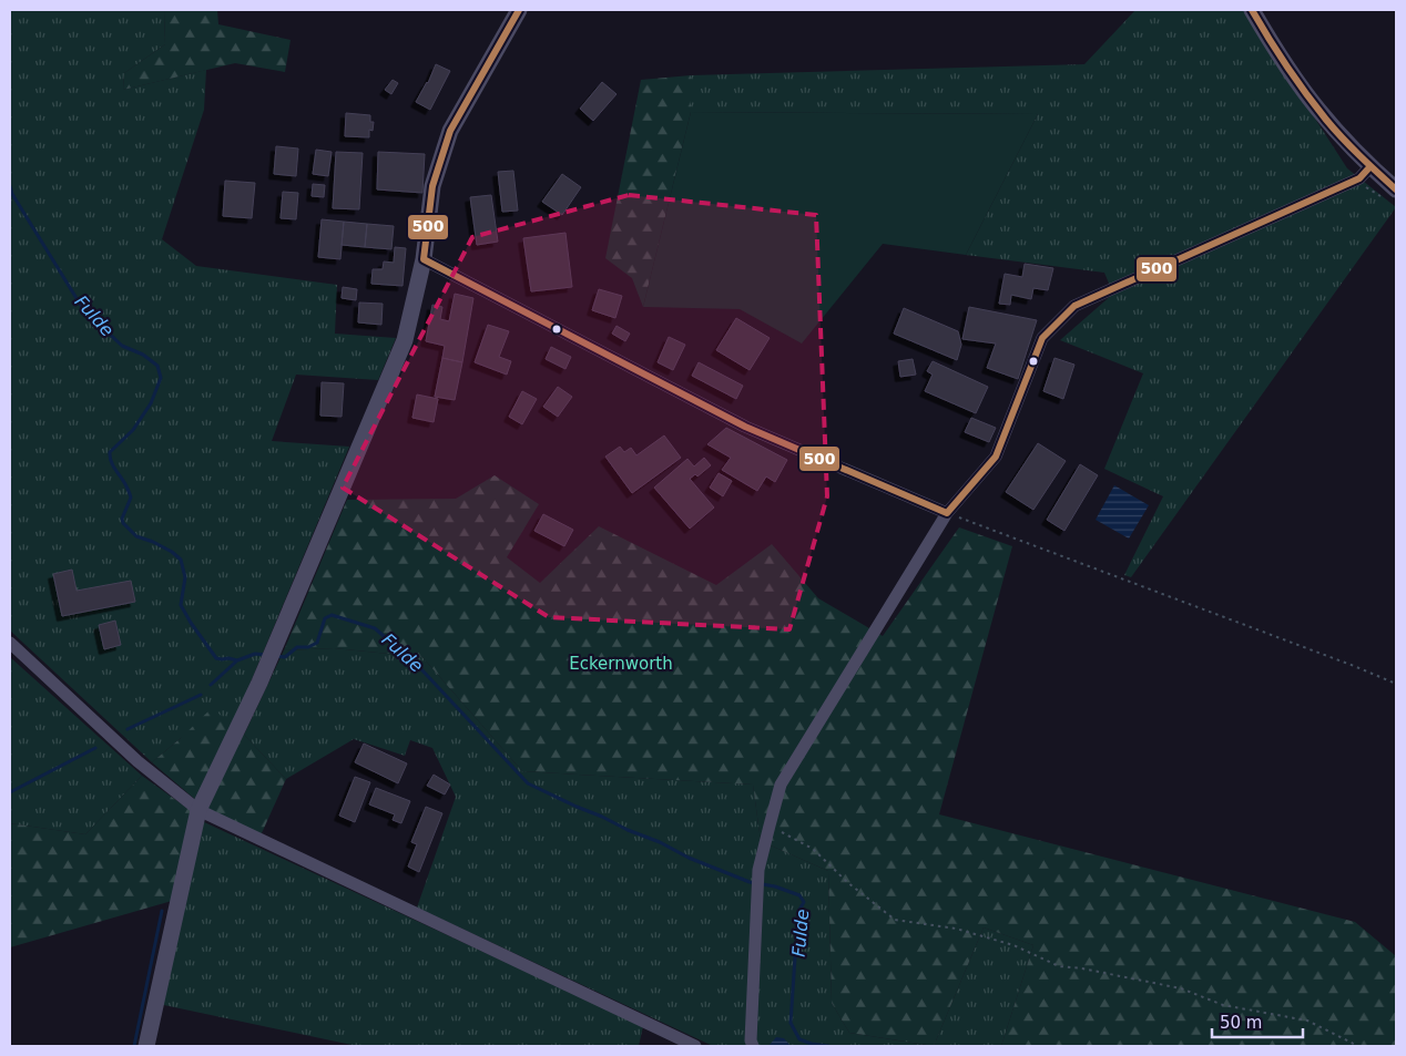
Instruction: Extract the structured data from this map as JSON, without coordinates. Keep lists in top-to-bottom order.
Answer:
{
  "water": ["Fulde"],
  "parks": ["Eckernworth"],
  "lines": ["transit line 500"],
  "scale_bar": "50 m"
}
